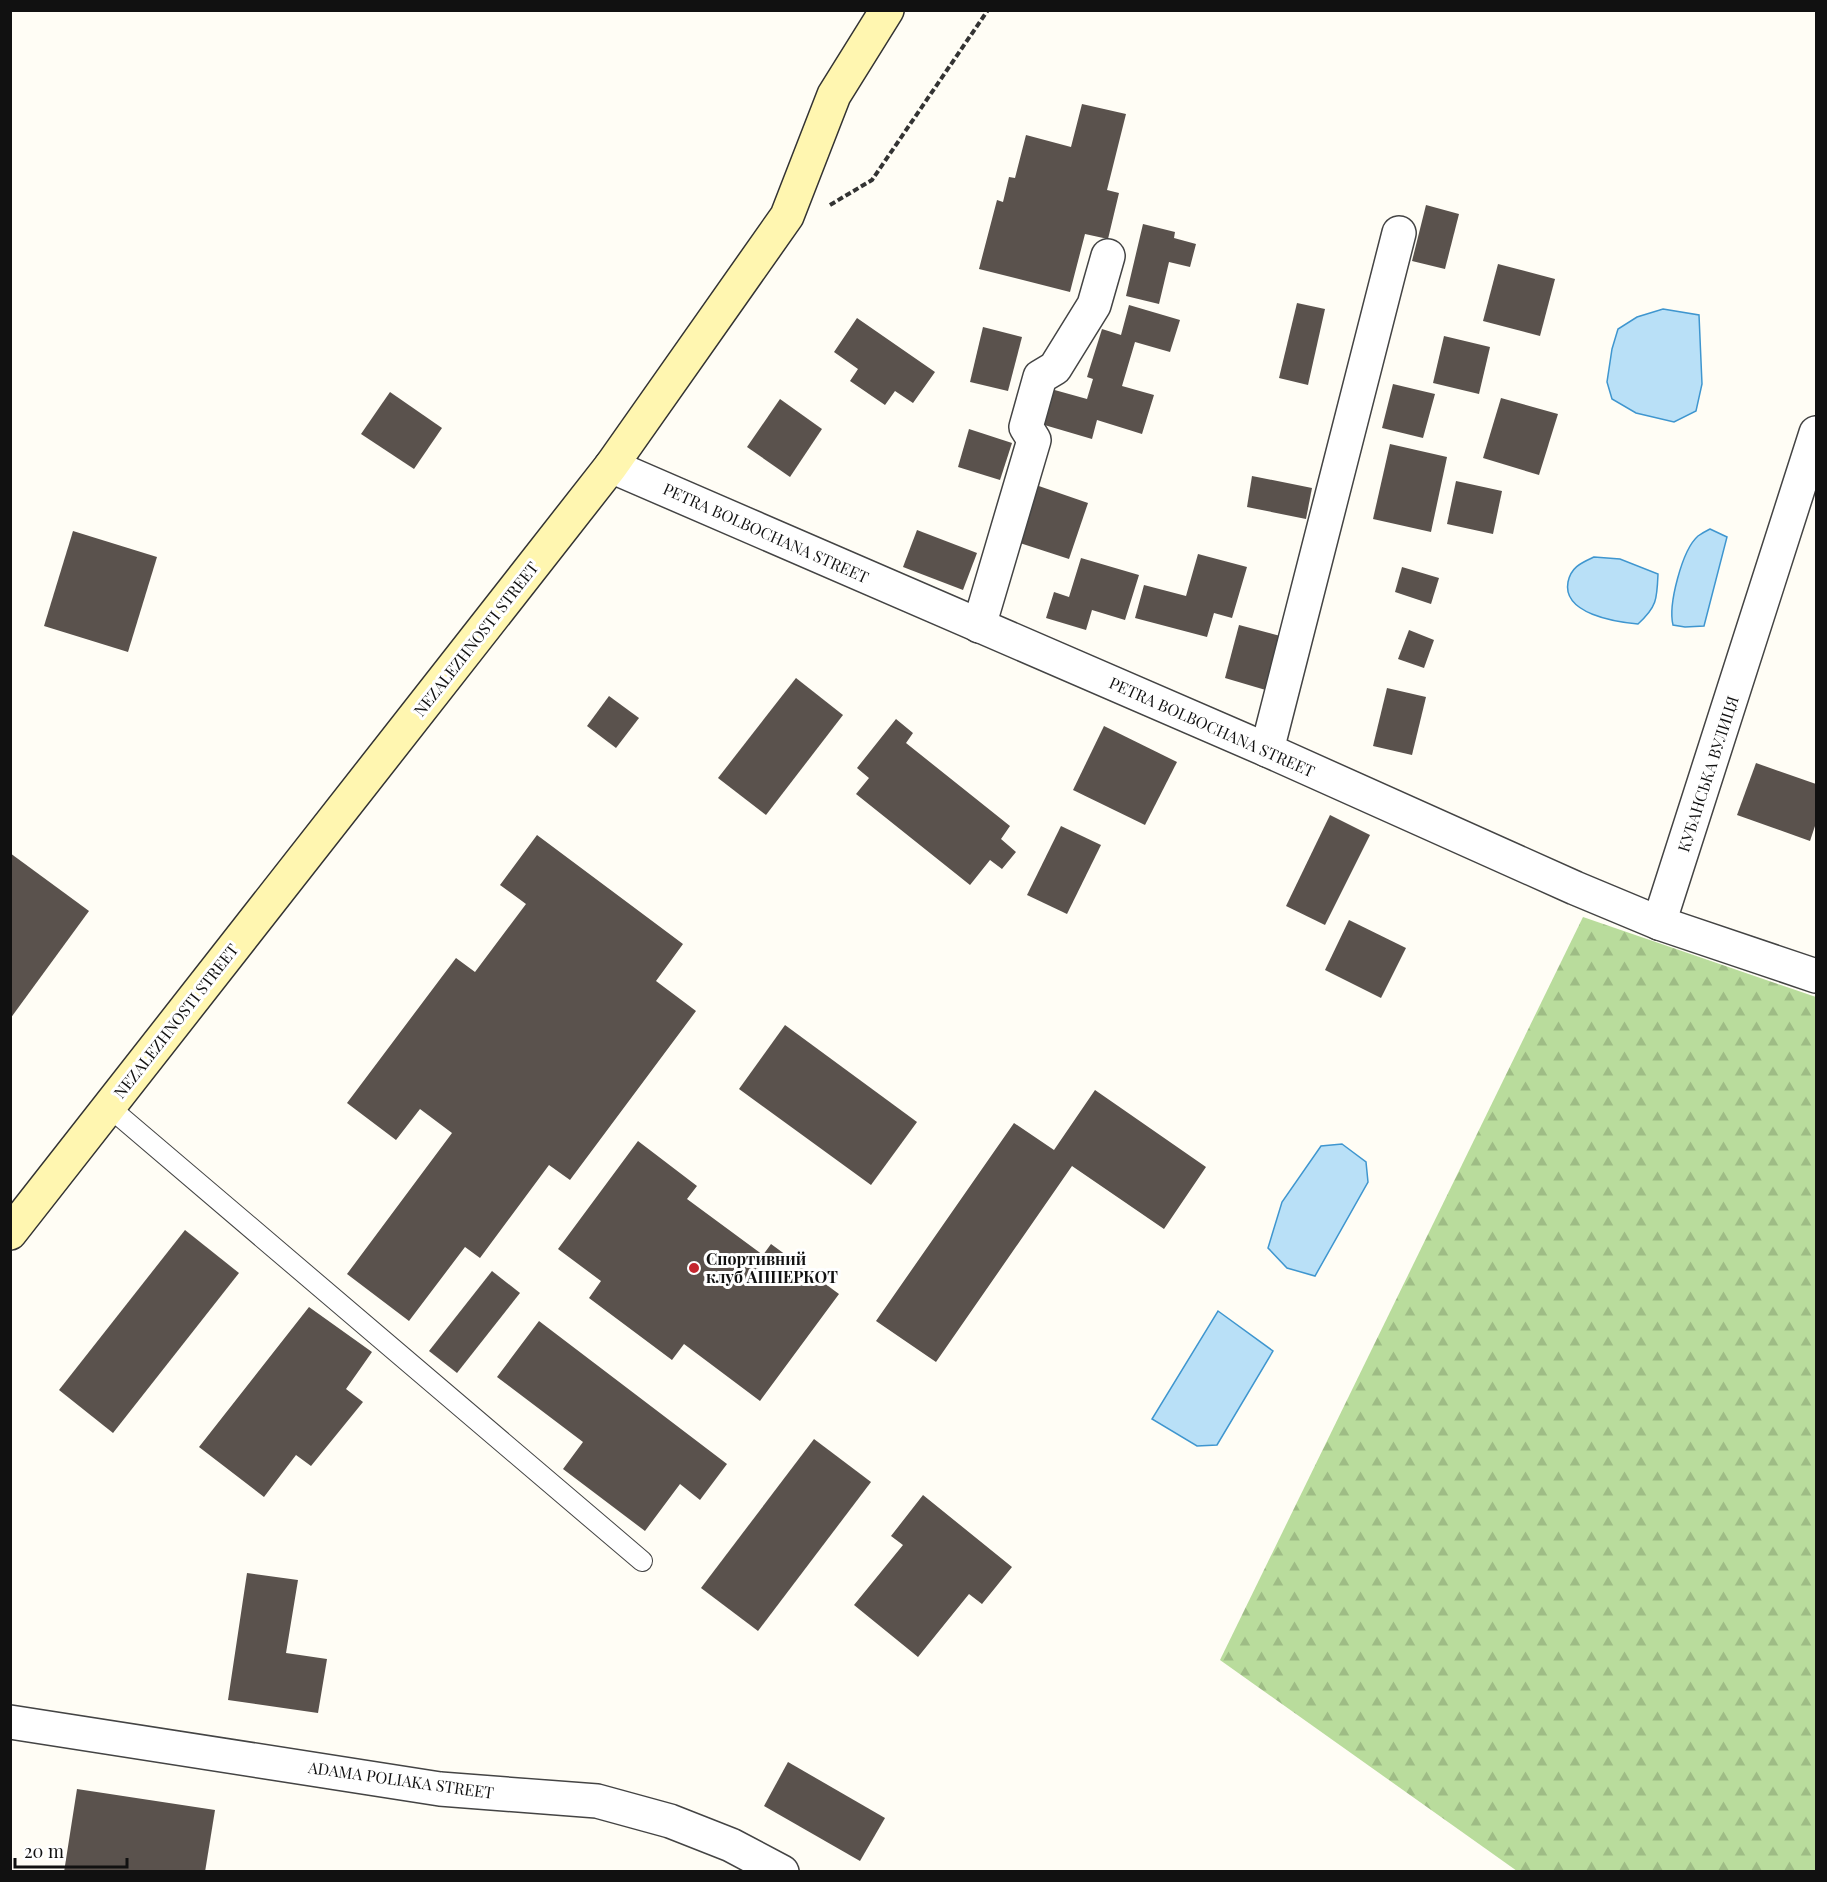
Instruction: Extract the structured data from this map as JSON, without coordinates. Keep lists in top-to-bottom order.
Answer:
{
  "streets": {
    "main road": ["NEZALEZHNOSTI STREET"],
    "street": ["PETRA BOLBOCHANA STREET", "КУБАНСЬКА ВУЛИЦЯ", "ADAMA POLIAKA STREET"]
  },
  "crossings": [
    ["PETRA BOLBOCHANA STREET", "NEZALEZHNOSTI STREET"],
    ["PETRA BOLBOCHANA STREET", "КУБАНСЬКА ВУЛИЦЯ"]
  ],
  "places": ["Спортивний клуб АППЕРКОТ"],
  "scale_bar": "20 m"
}
